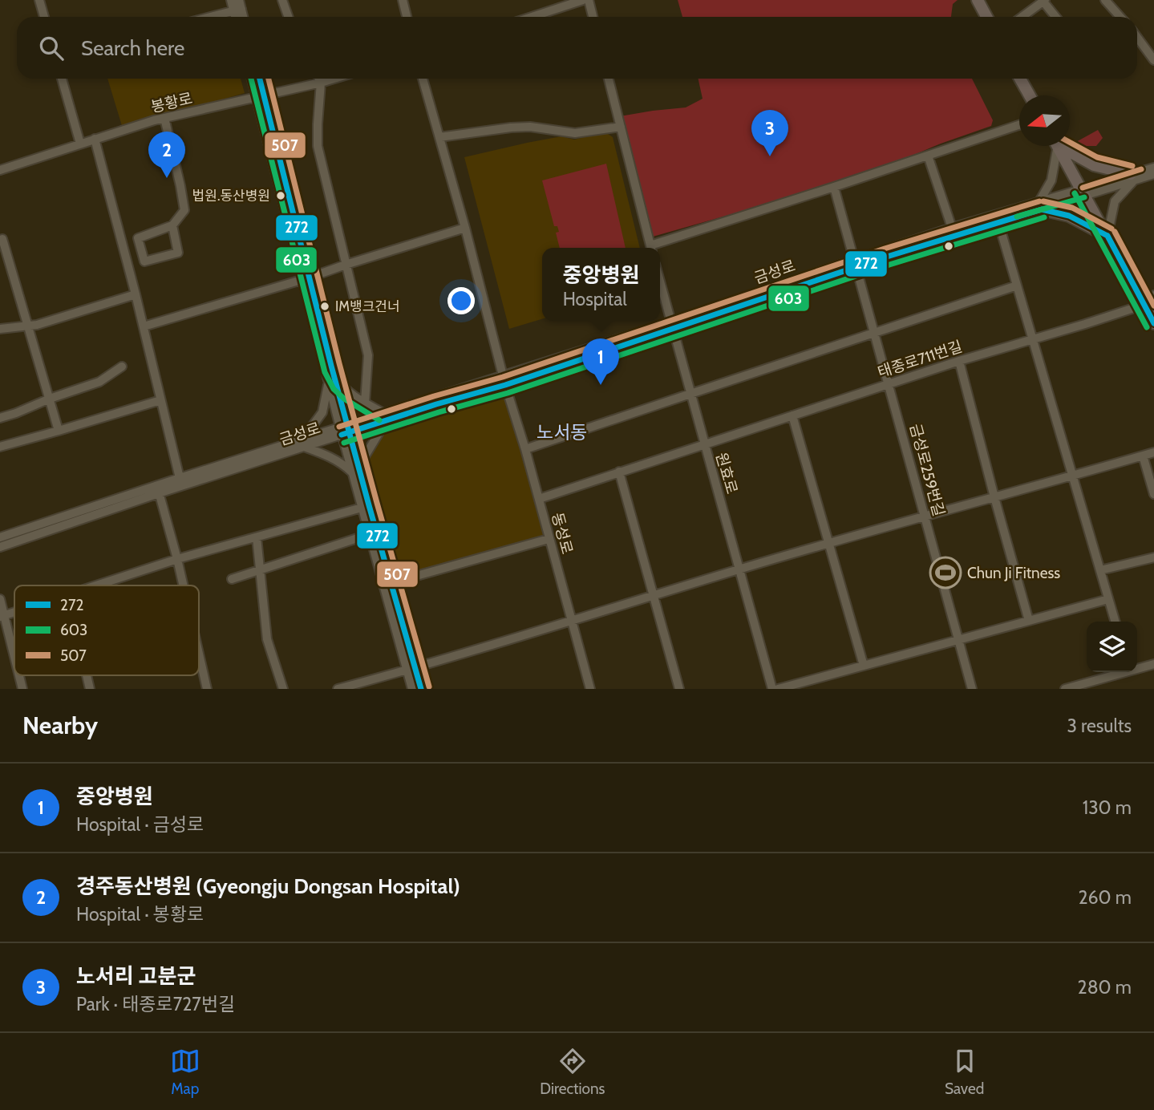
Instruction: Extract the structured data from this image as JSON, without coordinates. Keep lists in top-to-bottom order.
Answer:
{
  "streets": {
    "street": [
      "봉황로",
      "금성로",
      "태종로711번길",
      "금성로259번길",
      "원효로",
      "동성로"
    ]
  },
  "crossings": [
    ["금성로", "금성로259번길"],
    ["금성로", "원효로"],
    ["금성로", "동성로"],
    ["태종로711번길", "금성로259번길"],
    ["태종로711번길", "원효로"],
    ["태종로711번길", "동성로"]
  ],
  "districts": ["노서동"],
  "places": {
    "other": ["법원.동산병원", "IM뱅크건너"],
    "sports": ["Chun Ji Fitness"]
  },
  "lines": ["transit line 272", "transit line 603", "transit line 507"],
  "legend": ["272", "603", "507"],
  "north": "left",
  "page": {
    "search": "Search here",
    "pins": ["3", "2", "1"],
    "popup": ["중앙병원", "Hospital"],
    "heading": ["Nearby", "3 results"],
    "list": [
      {
        "mark": "1",
        "name": "중앙병원",
        "note": "Hospital · 금성로",
        "value": "130 m"
      },
      {
        "mark": "2",
        "name": "경주동산병원 (Gyeongju Dongsan Hospital)",
        "note": "Hospital · 봉황로",
        "value": "260 m"
      },
      {
        "mark": "3",
        "name": "노서리 고분군",
        "note": "Park · 태종로727번길",
        "value": "280 m"
      }
    ],
    "nav": ["Map", "Directions", "Saved"]
  }
}
